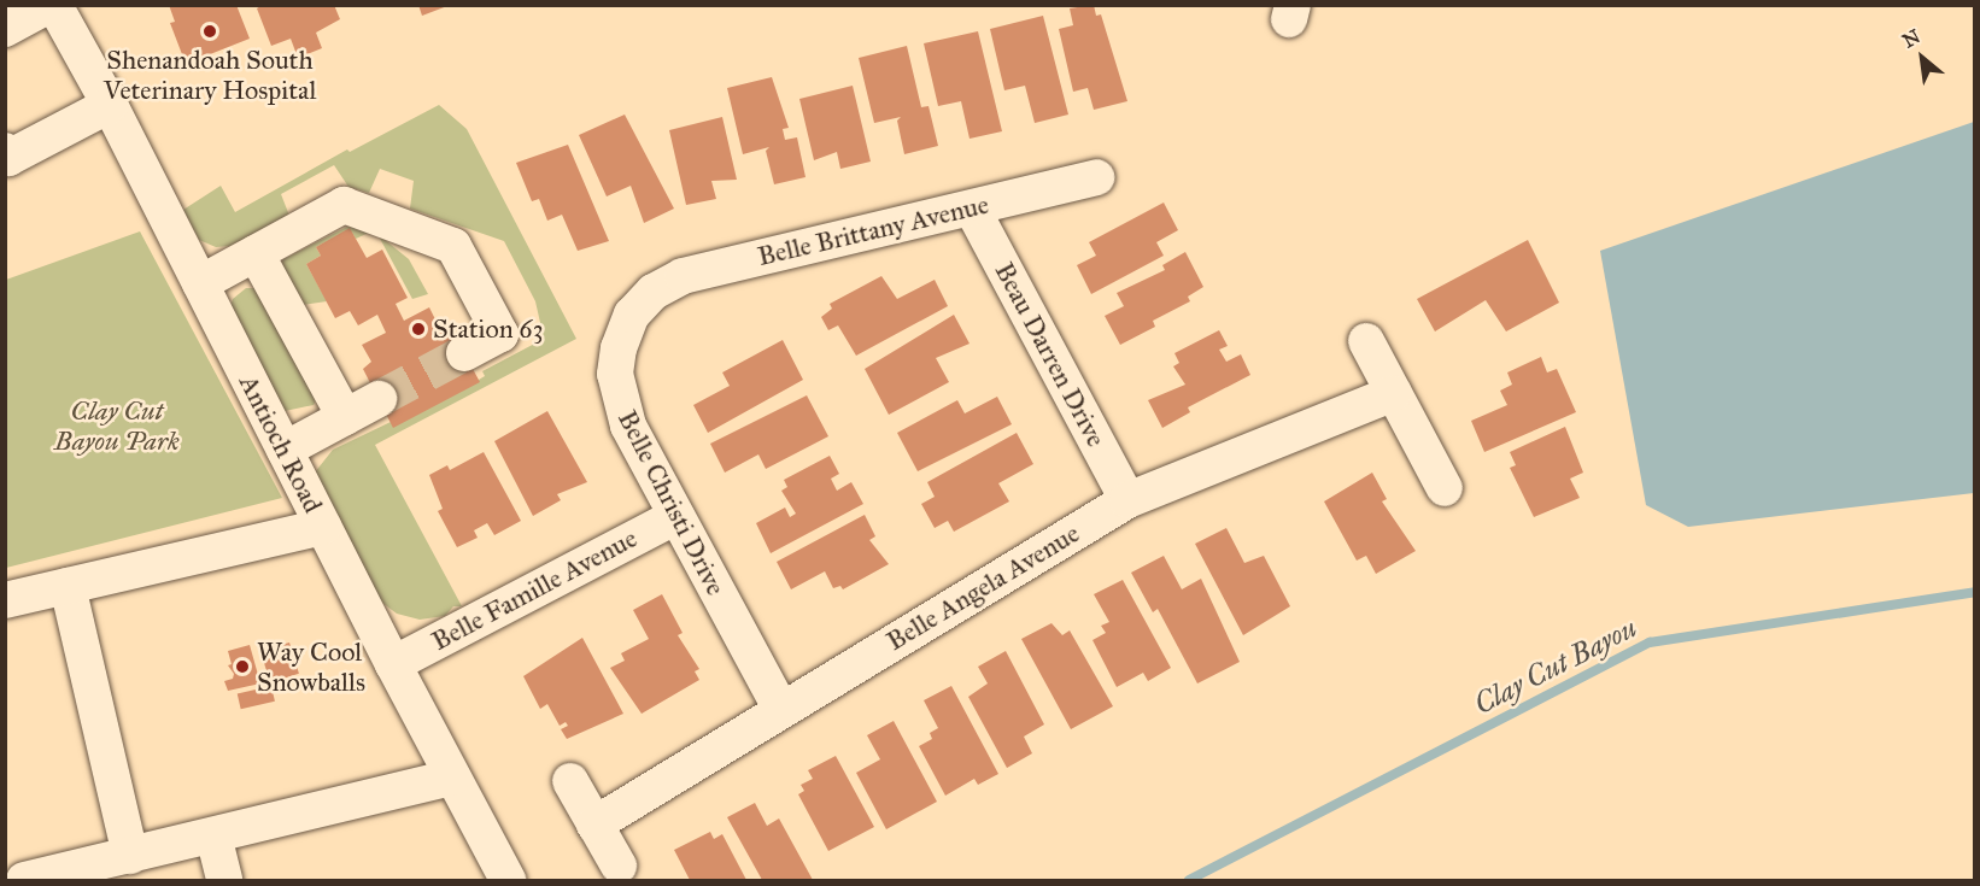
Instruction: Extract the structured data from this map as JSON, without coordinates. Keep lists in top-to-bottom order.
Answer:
{
  "streets": {
    "street": [
      "Belle Brittany Avenue",
      "Beau Darren Drive",
      "Antioch Road",
      "Belle Christi Drive",
      "Belle Angela Avenue",
      "Belle Famille Avenue"
    ]
  },
  "crossings": [
    ["Belle Brittany Avenue", "Beau Darren Drive"],
    ["Belle Brittany Avenue", "Belle Christi Drive"],
    ["Beau Darren Drive", "Belle Angela Avenue"],
    ["Antioch Road", "Belle Famille Avenue"],
    ["Belle Christi Drive", "Belle Angela Avenue"],
    ["Belle Christi Drive", "Belle Famille Avenue"]
  ],
  "water": ["Clay Cut Bayou"],
  "parks": ["Clay Cut Bayou Park"],
  "places": ["Shenandoah South Veterinary Hospital", "Station 63", "Way Cool Snowballs"],
  "north": "top left"
}
